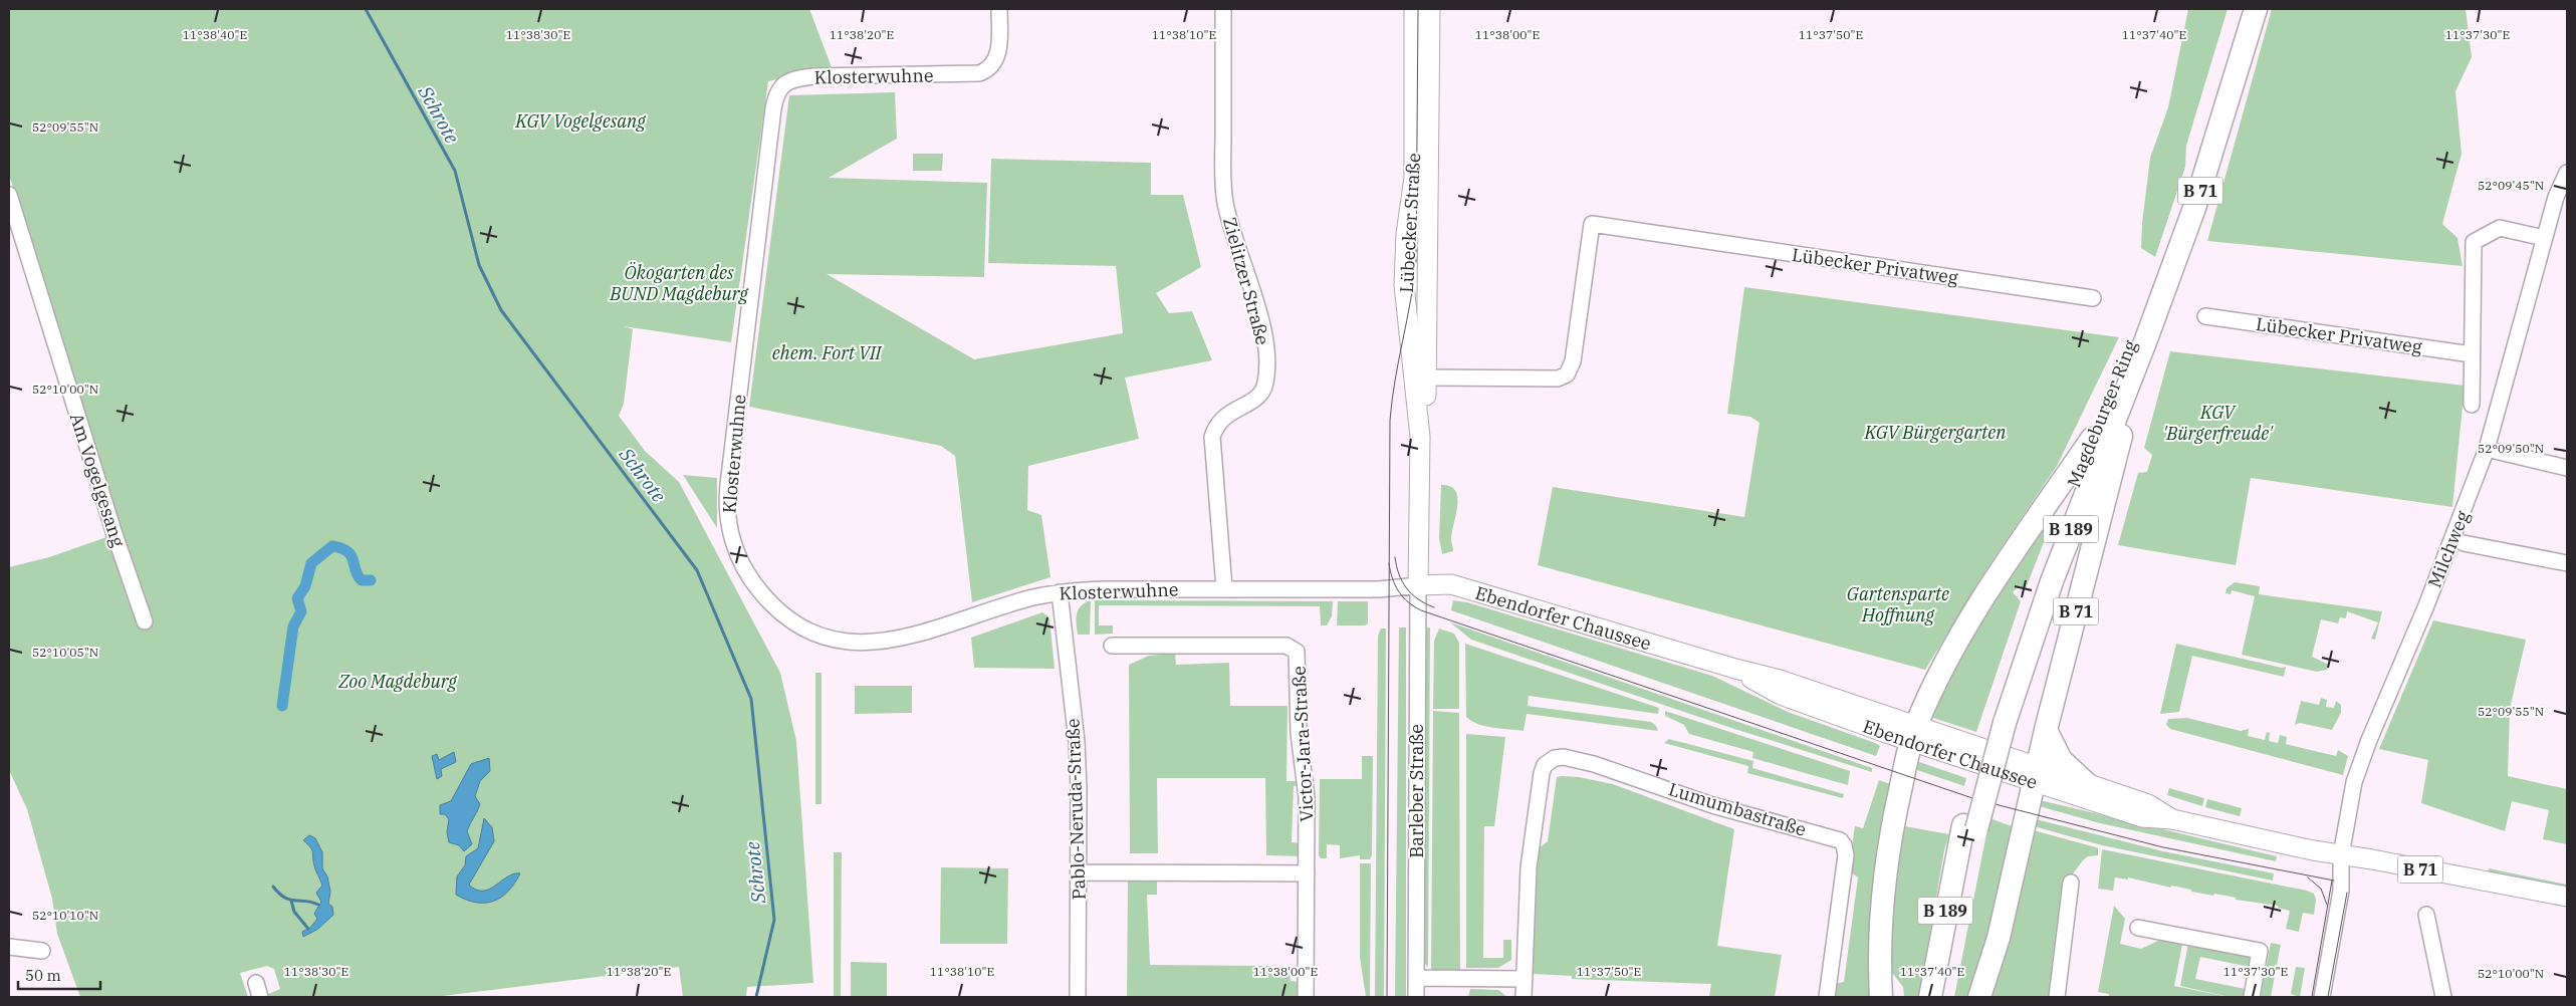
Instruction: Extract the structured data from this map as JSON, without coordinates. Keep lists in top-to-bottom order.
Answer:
{
  "streets": {
    "highway": ["B 71", "Magdeburger Ring", "B 189"],
    "main road": ["Lübecker Straße", "Ebendorfer Chaussee"],
    "street": [
      "Klosterwuhne",
      "Lübecker Privatweg",
      "Zielitzer Straße",
      "Am Vogelgesang",
      "Milchweg",
      "Victor-Jara-Straße",
      "Barleber Straße",
      "Pablo-Neruda-Straße",
      "Lumumbastraße"
    ]
  },
  "crossings": [
    ["Klosterwuhne", "Lübecker Straße"],
    ["Klosterwuhne", "Zielitzer Straße"],
    ["Klosterwuhne", "Ebendorfer Chaussee"],
    ["Klosterwuhne", "Barleber Straße"],
    ["Klosterwuhne", "Pablo-Neruda-Straße"],
    ["B 71", "Magdeburger Ring"],
    ["B 71", "Ebendorfer Chaussee"],
    ["Lübecker Straße", "Lübecker Privatweg"],
    ["Lübecker Straße", "Ebendorfer Chaussee"],
    ["Lübecker Straße", "Barleber Straße"],
    ["Milchweg", "Ebendorfer Chaussee"],
    ["Ebendorfer Chaussee", "Barleber Straße"]
  ],
  "water": ["Schrote"],
  "parks": [
    "KGV Vogelgesang",
    "Ökogarten des BUND Magdeburg",
    "ehem. Fort VII",
    "KGV 'Bürgerfreude'",
    "KGV Bürgergarten",
    "Gartensparte Hoffnung",
    "Zoo Magdeburg"
  ],
  "scale_bar": "50 m",
  "coordinates": [
    "11°38'40\"E",
    "11°38'30\"E",
    "11°38'20\"E",
    "11°38'10\"E",
    "11°38'00\"E",
    "11°37'50\"E",
    "11°37'40\"E",
    "11°37'30\"E",
    "52°09'55\"N",
    "52°09'45\"N",
    "52°10'00\"N",
    "52°09'50\"N",
    "52°10'05\"N",
    "52°10'10\"N"
  ]
}
